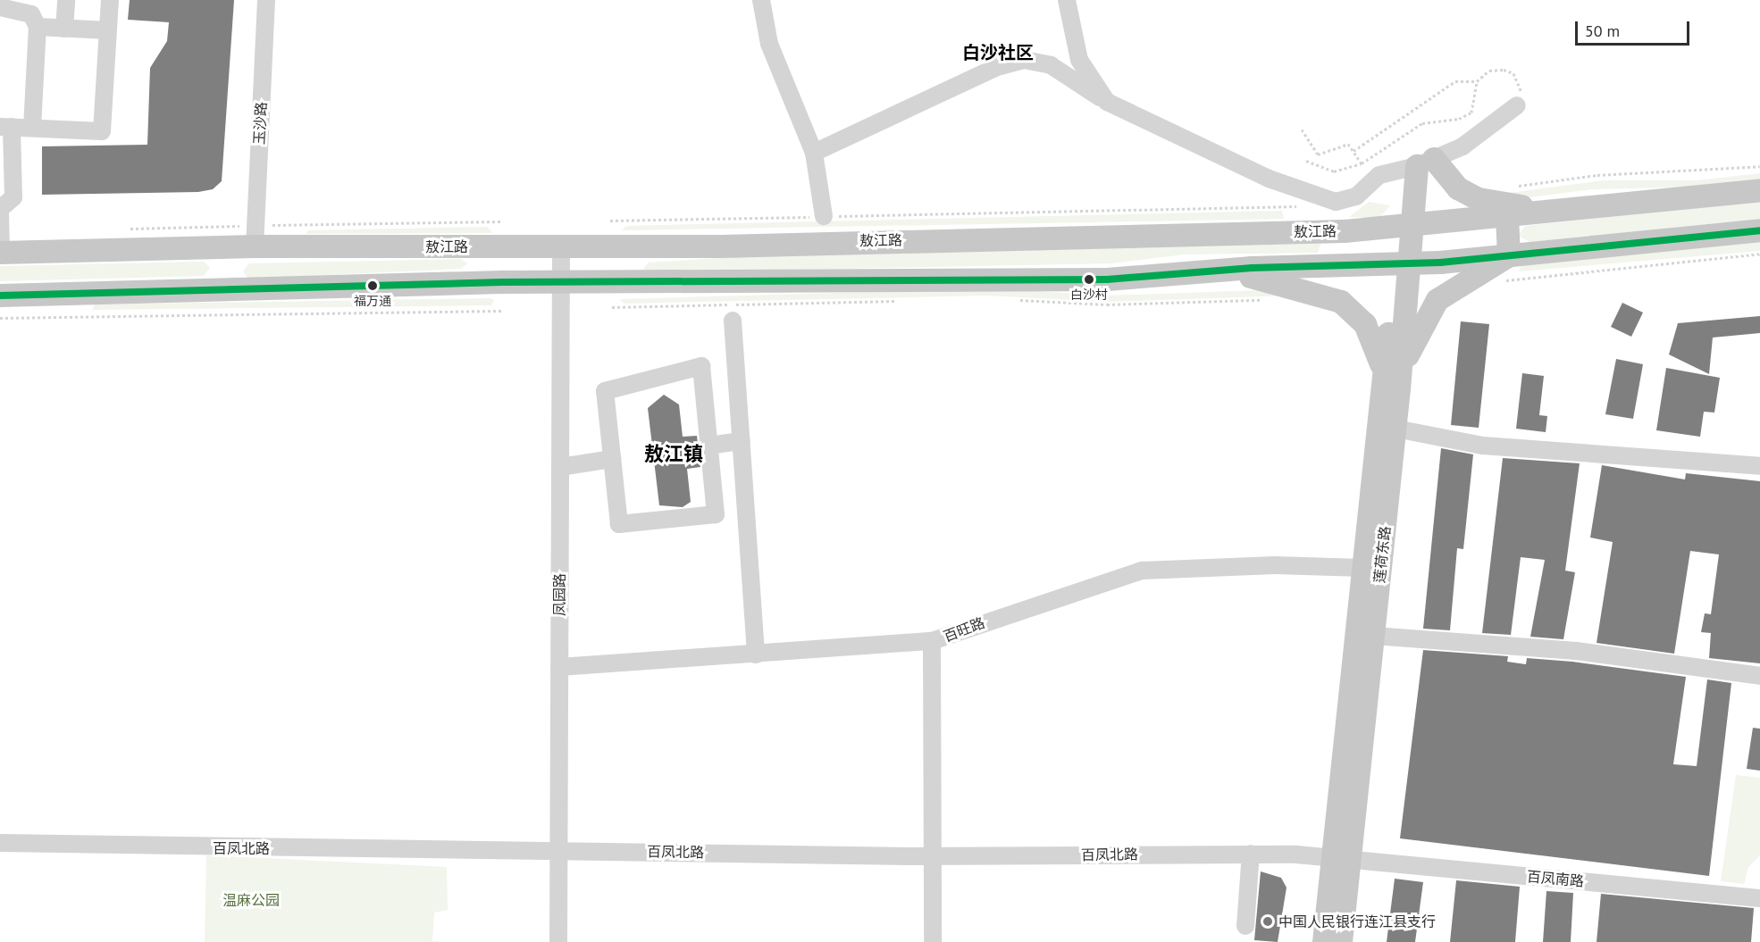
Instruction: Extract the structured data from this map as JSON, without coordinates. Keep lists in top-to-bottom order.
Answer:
{
  "streets": {
    "main road": ["敖江路", "莲荷东路"],
    "street": [
      "玉沙路",
      "凤园路",
      "百旺路",
      "百凤北路",
      "百凤南路"
    ]
  },
  "crossings": [
    ["玉沙路", "敖江路"],
    ["敖江路", "莲荷东路"],
    ["敖江路", "凤园路"],
    ["莲荷东路", "百旺路"],
    ["莲荷东路", "百凤北路"],
    ["莲荷东路", "百凤南路"],
    ["凤园路", "百旺路"],
    ["凤园路", "百凤北路"],
    ["百凤北路", "百凤南路"]
  ],
  "districts": ["白沙社区", "敖江镇"],
  "parks": ["温麻公园"],
  "places": ["白沙村", "福万通", "中国人民银行连江县支行"],
  "scale_bar": "50 m"
}
